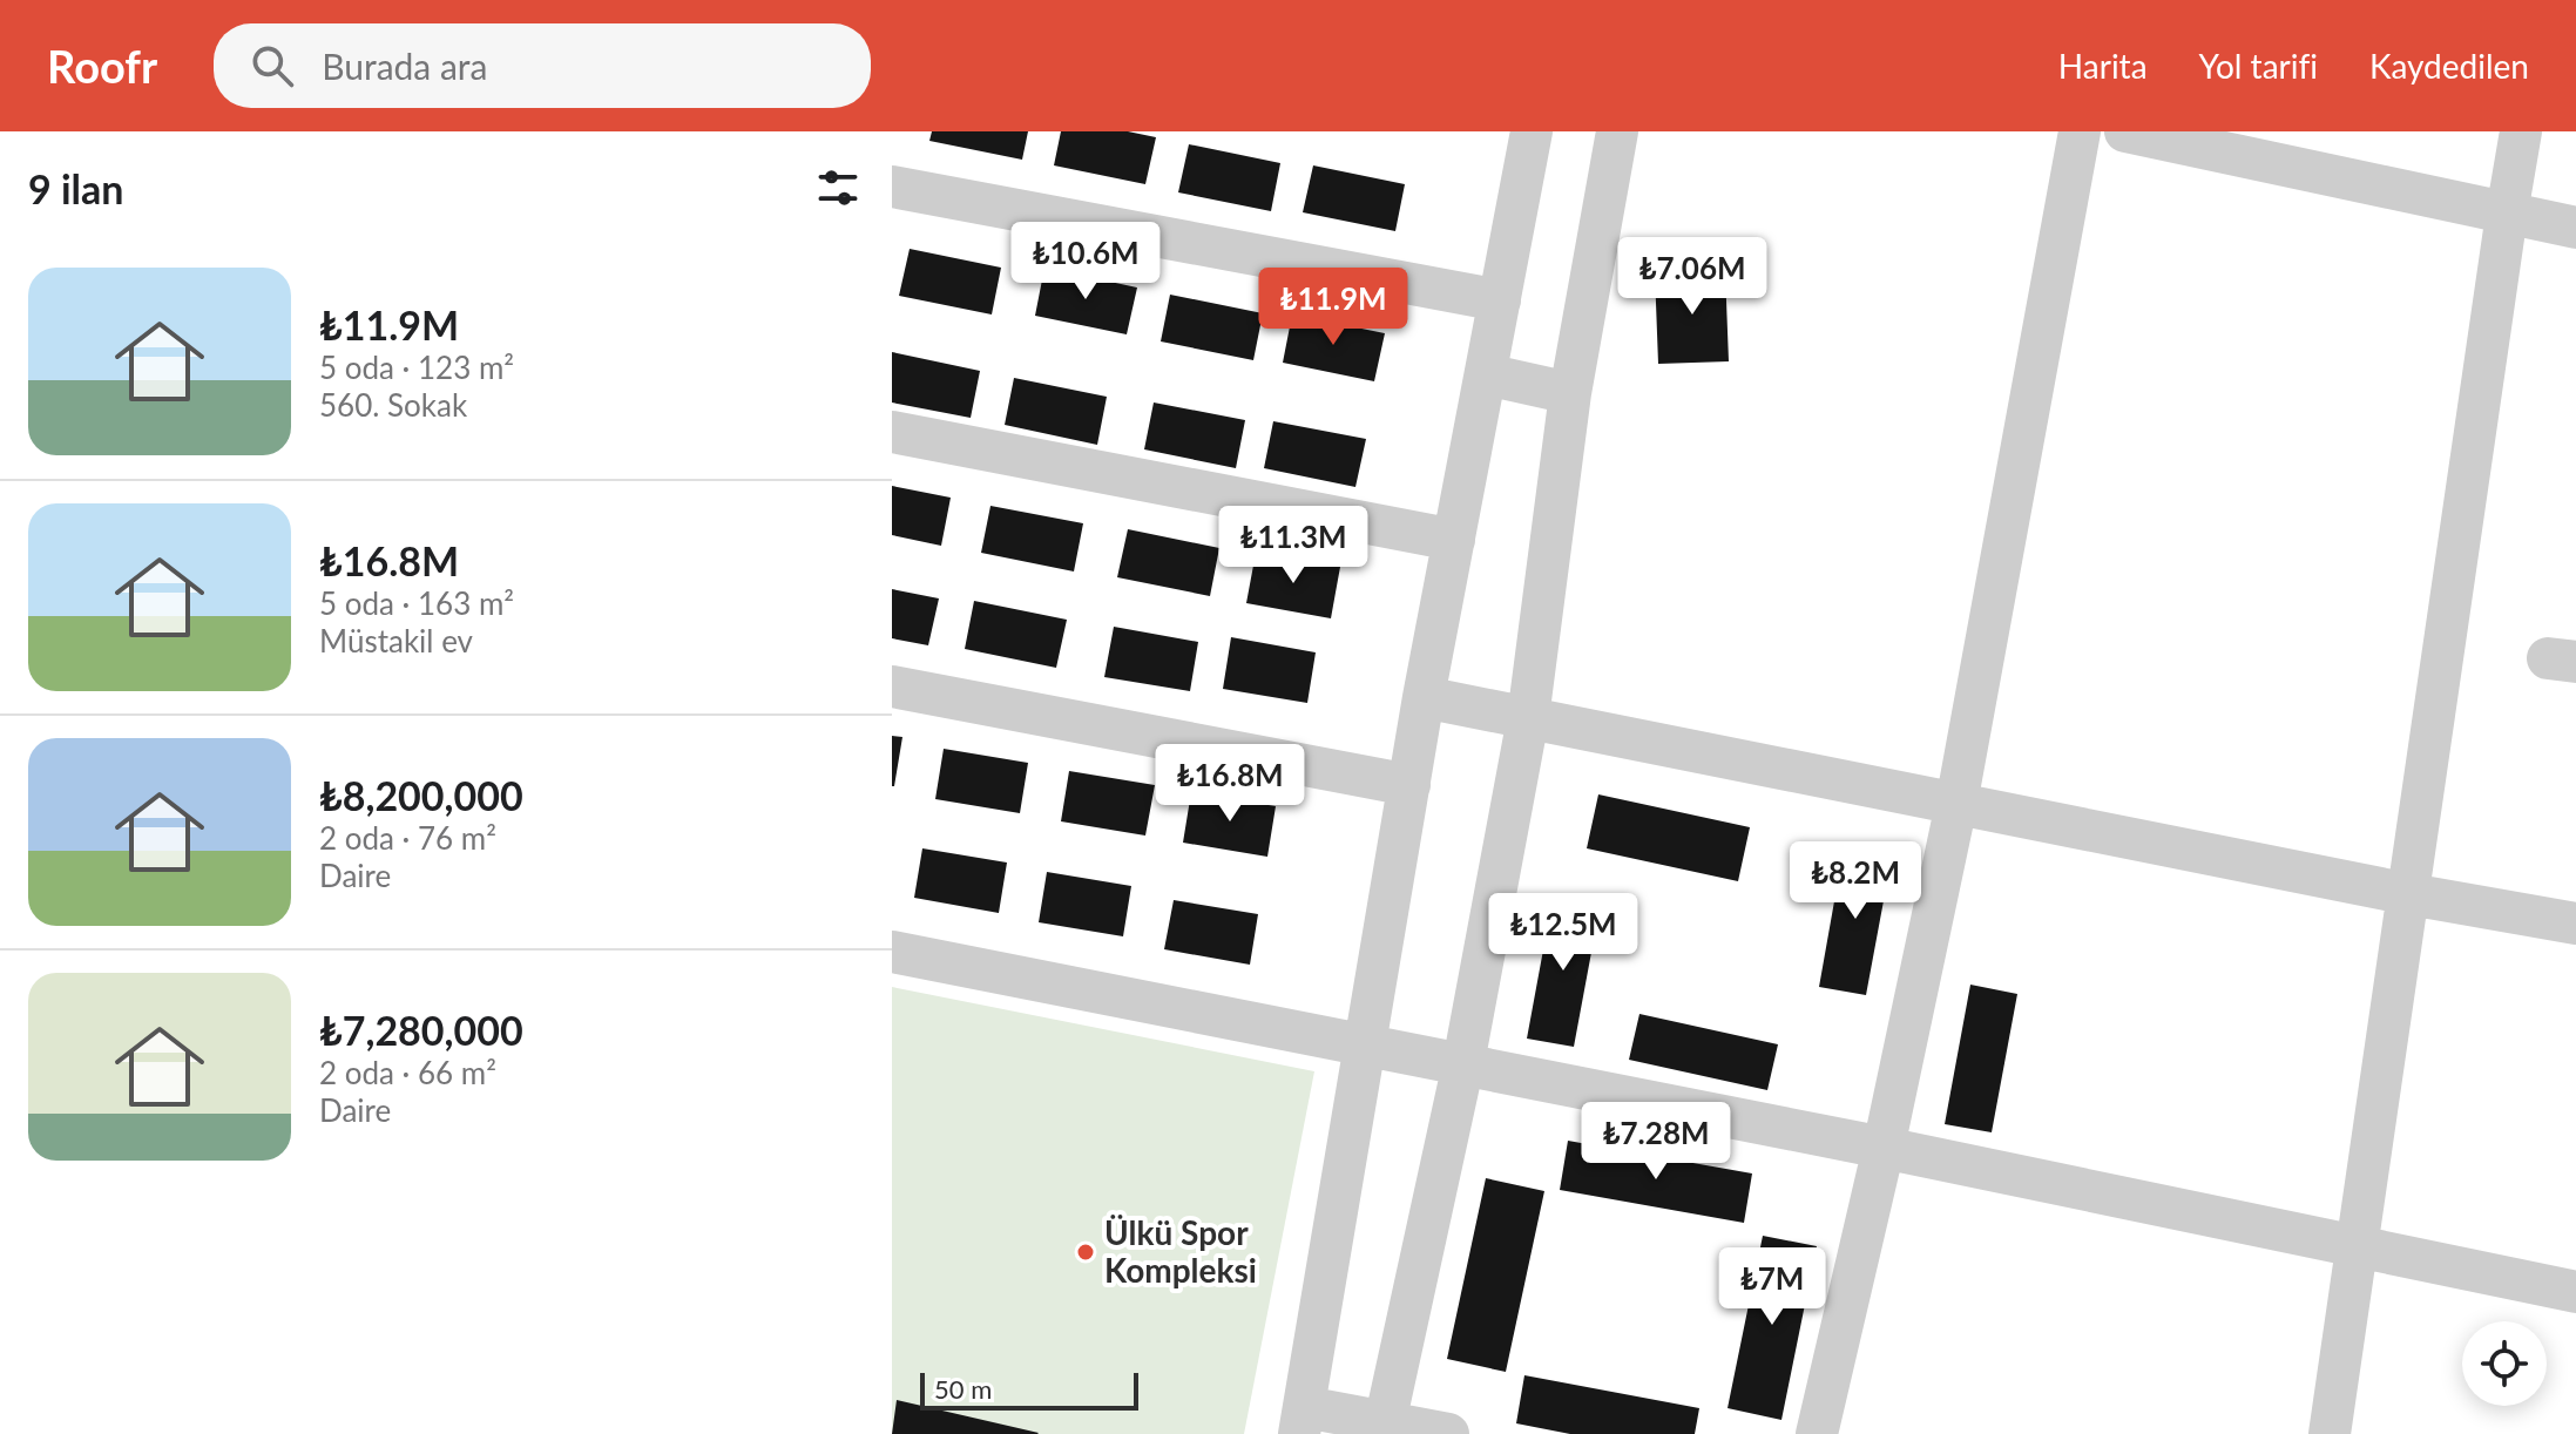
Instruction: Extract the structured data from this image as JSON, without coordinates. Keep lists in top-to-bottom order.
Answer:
{
  "places": ["Ülkü Spor Kompleksi"],
  "scale_bar": "50 m",
  "page": {
    "header": "Roofr",
    "search": "Burada ara",
    "nav": ["Harita", "Yol tarifi", "Kaydedilen"],
    "heading": "9 ilan",
    "price": [
      "₺10.6M",
      "₺7.06M",
      "₺11.9M",
      "₺11.3M",
      "₺16.8M",
      "₺8.2M",
      "₺12.5M",
      "₺7.28M",
      "₺7M"
    ],
    "list": [
      {
        "name": "₺11.9M",
        "note": "5 oda · 123 m² · 560. Sokak"
      },
      {
        "name": "₺16.8M",
        "note": "5 oda · 163 m² · Müstakil ev"
      },
      {
        "name": "₺8,200,000",
        "note": "2 oda · 76 m² · Daire"
      },
      {
        "name": "₺7,280,000",
        "note": "2 oda · 66 m² · Daire"
      }
    ],
    "scale": "50 m"
  }
}
